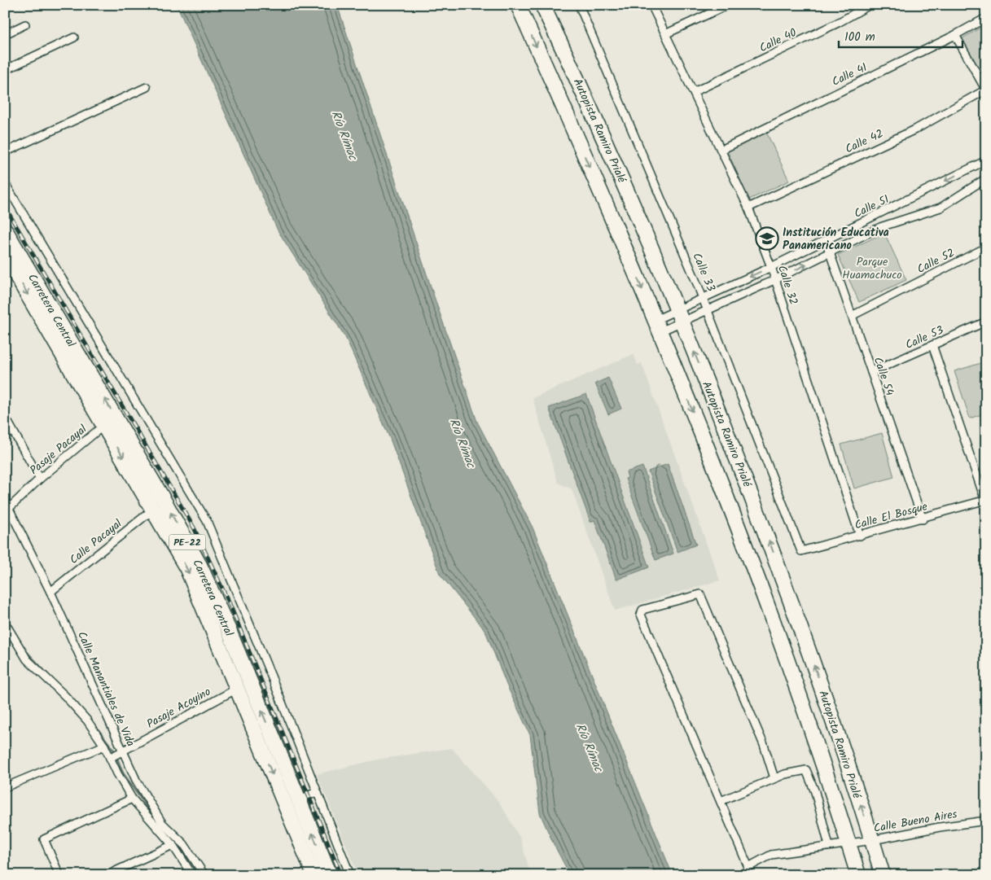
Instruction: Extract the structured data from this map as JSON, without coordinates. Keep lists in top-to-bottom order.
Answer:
{
  "streets": {
    "highway": ["Autopista Ramiro Prialé", "Carretera Central", "PE-22"],
    "street": [
      "Calle 40",
      "Calle 41",
      "Calle 42",
      "Calle 51",
      "Calle 52",
      "Calle 33",
      "Calle 32",
      "Calle 53",
      "Calle 54",
      "Pasaje Pacayal",
      "Calle El Bosque",
      "Calle Pacayal",
      "Calle Manantiales de Vida",
      "Pasaje Acoyino",
      "Calle Bueno Aires"
    ]
  },
  "crossings": [
    ["Calle 40", "Calle 32"],
    ["Calle 41", "Calle 32"],
    ["Autopista Ramiro Prialé", "Calle 51"],
    ["Autopista Ramiro Prialé", "Calle Bueno Aires"],
    ["Calle 42", "Calle 32"],
    ["Calle 51", "Calle 33"],
    ["Calle 51", "Calle 32"],
    ["Calle 51", "Calle 54"],
    ["Calle 52", "Calle 54"],
    ["Calle 33", "Calle El Bosque"],
    ["Calle 32", "Calle El Bosque"],
    ["Carretera Central", "Pasaje Pacayal"],
    ["Carretera Central", "Calle Pacayal"],
    ["Carretera Central", "Pasaje Acoyino"],
    ["Calle 53", "Calle 54"],
    ["Calle 54", "Calle El Bosque"],
    ["Pasaje Pacayal", "Calle Manantiales de Vida"],
    ["Calle Pacayal", "Calle Manantiales de Vida"],
    ["Calle Manantiales de Vida", "Pasaje Acoyino"]
  ],
  "water": ["Río Rímac"],
  "parks": ["Parque Huamachuco"],
  "places": {
    "school or university": ["Institución Educativa Panamericano"]
  },
  "scale_bar": "100 m"
}
